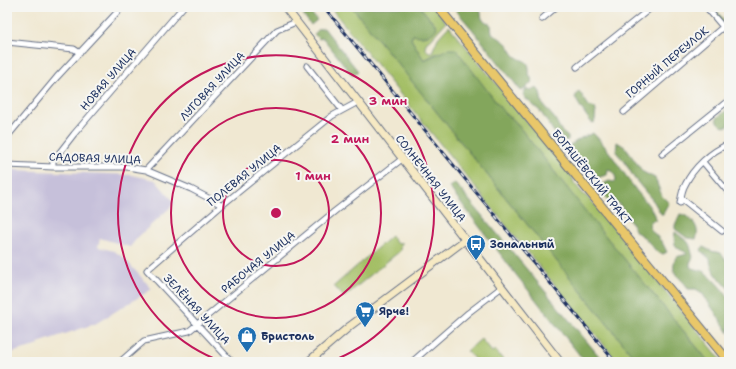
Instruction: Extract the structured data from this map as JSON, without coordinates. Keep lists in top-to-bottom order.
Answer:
{
  "streets": {
    "main road": ["БОГАШЁВСКИЙ ТРАКТ"],
    "street": [
      "ГОРНЫЙ ПЕРЕУЛОК",
      "НОВАЯ УЛИЦА",
      "ЛУГОВАЯ УЛИЦА",
      "САДОВАЯ УЛИЦА",
      "ПОЛЕВАЯ УЛИЦА",
      "СОЛНЕЧНАЯ УЛИЦА",
      "РАБОЧАЯ УЛИЦА",
      "ЗЕЛЁНАЯ УЛИЦА"
    ]
  },
  "crossings": [
    ["НОВАЯ УЛИЦА", "САДОВАЯ УЛИЦА"],
    ["ЛУГОВАЯ УЛИЦА", "САДОВАЯ УЛИЦА"],
    ["ЛУГОВАЯ УЛИЦА", "СОЛНЕЧНАЯ УЛИЦА"],
    ["САДОВАЯ УЛИЦА", "ПОЛЕВАЯ УЛИЦА"],
    ["ПОЛЕВАЯ УЛИЦА", "СОЛНЕЧНАЯ УЛИЦА"],
    ["ПОЛЕВАЯ УЛИЦА", "ЗЕЛЁНАЯ УЛИЦА"],
    ["СОЛНЕЧНАЯ УЛИЦА", "РАБОЧАЯ УЛИЦА"],
    ["РАБОЧАЯ УЛИЦА", "ЗЕЛЁНАЯ УЛИЦА"]
  ],
  "places": {
    "bus stop": ["Зональный"],
    "supermarket": ["Ярче!"],
    "shop": ["Бристоль"]
  },
  "rings": ["3 мин", "2 мин", "1 мин"]
}
